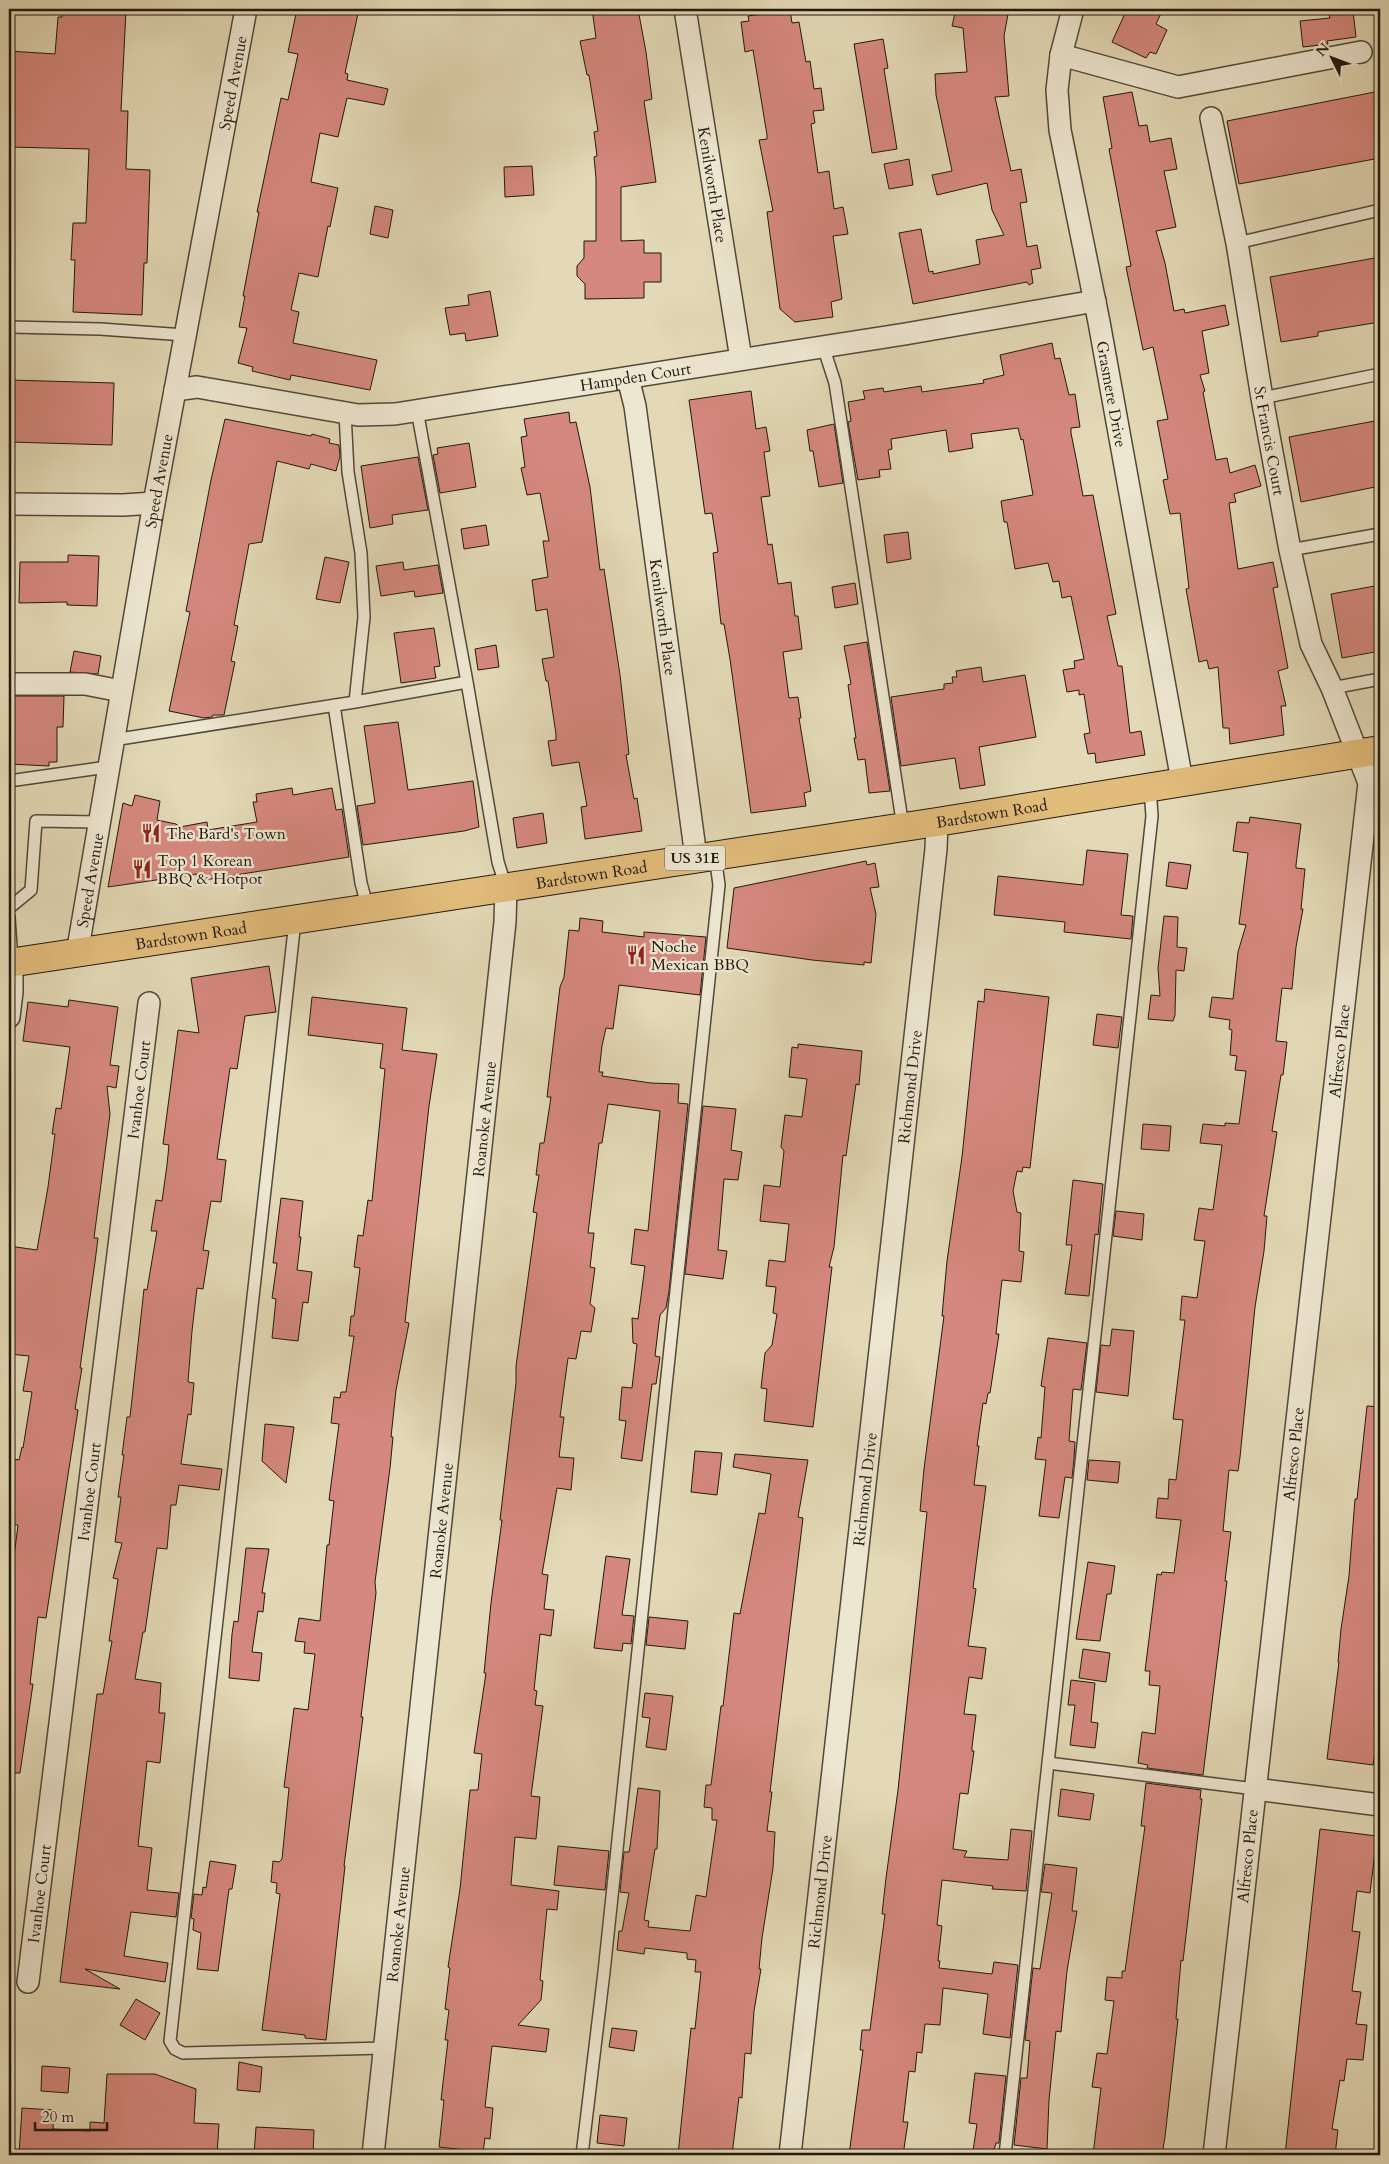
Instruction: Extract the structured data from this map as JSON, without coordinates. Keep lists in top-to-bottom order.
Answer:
{
  "streets": {
    "main road": ["Bardstown Road", "US 31E"],
    "street": [
      "Speed Avenue",
      "Kenilworth Place",
      "Hampden Court",
      "Grasmere Drive",
      "St Francis Court",
      "Alfresco Place",
      "Richmond Drive",
      "Ivanhoe Court",
      "Roanoke Avenue"
    ]
  },
  "crossings": [
    ["Speed Avenue", "Hampden Court"],
    ["Speed Avenue", "Bardstown Road"],
    ["Kenilworth Place", "Hampden Court"],
    ["Kenilworth Place", "Bardstown Road"],
    ["Hampden Court", "Grasmere Drive"],
    ["Grasmere Drive", "Bardstown Road"],
    ["St Francis Court", "Bardstown Road"],
    ["St Francis Court", "Alfresco Place"],
    ["Bardstown Road", "Alfresco Place"],
    ["Bardstown Road", "Richmond Drive"],
    ["Bardstown Road", "Roanoke Avenue"]
  ],
  "places": {
    "restaurant": ["The Bard's Town", "Top 1 Korean BBQ & Hotpot", "Noche Mexican BBQ"]
  },
  "scale_bar": "20 m",
  "north": "top left"
}
